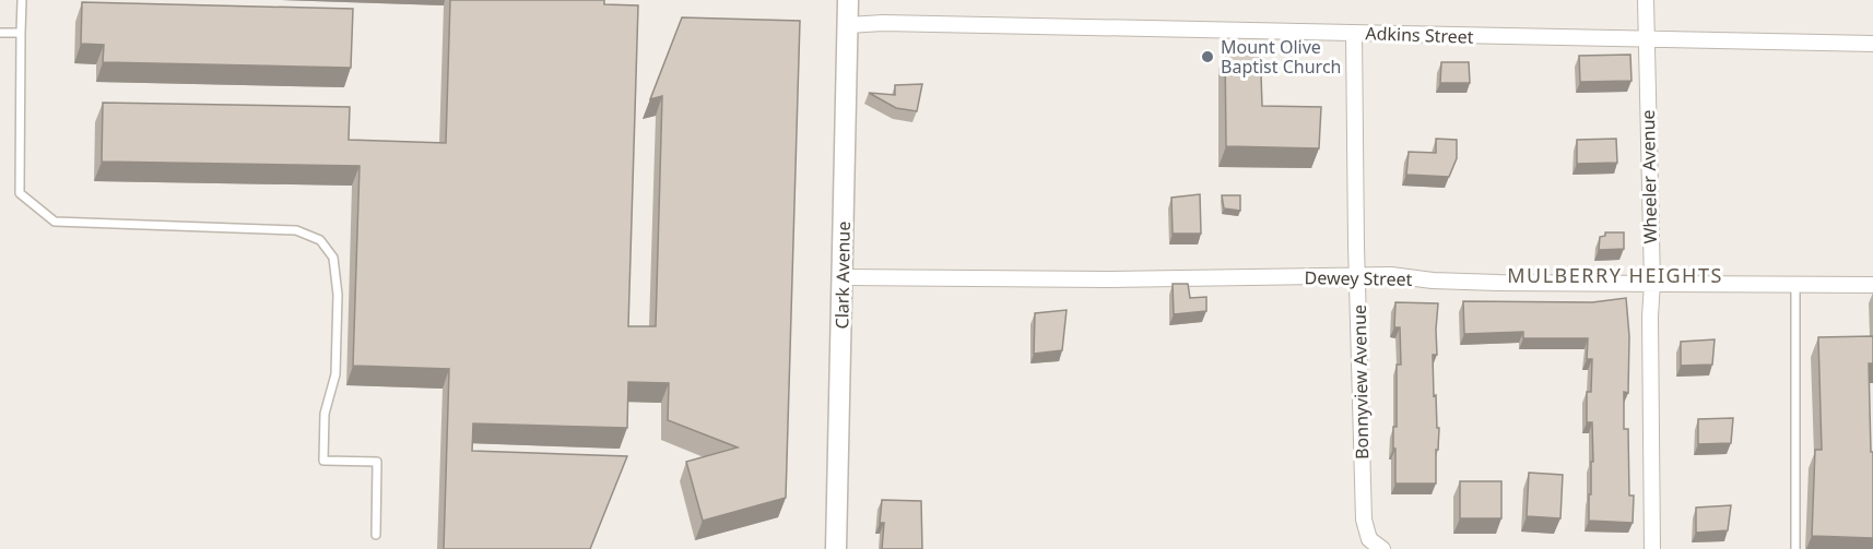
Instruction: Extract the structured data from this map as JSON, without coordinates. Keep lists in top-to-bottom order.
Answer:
{
  "streets": {
    "street": [
      "Adkins Street",
      "Wheeler Avenue",
      "Clark Avenue",
      "Dewey Street",
      "Bonnyview Avenue"
    ]
  },
  "crossings": [
    ["Adkins Street", "Wheeler Avenue"],
    ["Adkins Street", "Clark Avenue"],
    ["Adkins Street", "Bonnyview Avenue"],
    ["Wheeler Avenue", "Dewey Street"],
    ["Clark Avenue", "Dewey Street"],
    ["Dewey Street", "Bonnyview Avenue"]
  ],
  "districts": ["MULBERRY HEIGHTS"],
  "places": ["Mount Olive Baptist Church"]
}
